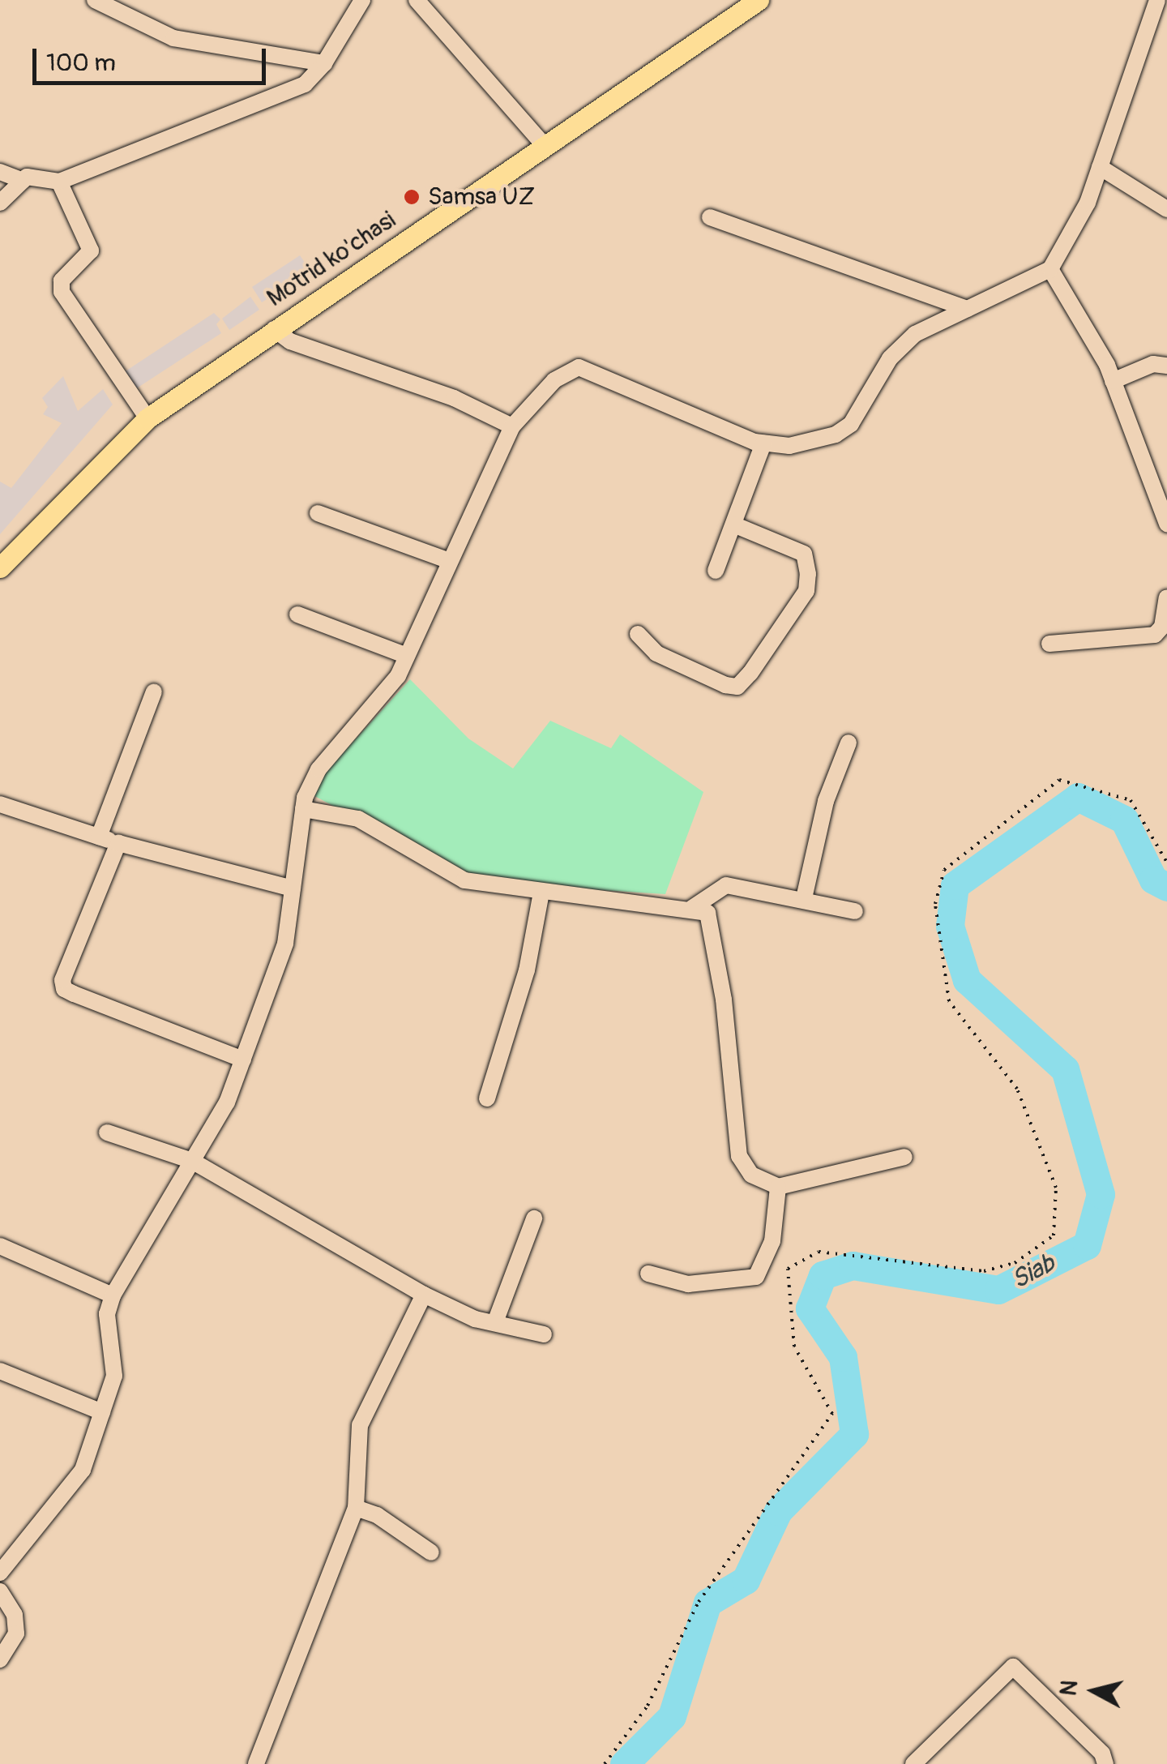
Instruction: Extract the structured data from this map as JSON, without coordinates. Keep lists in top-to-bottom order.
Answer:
{
  "streets": {
    "main road": ["Motrid ko'chasi"]
  },
  "water": ["Siab"],
  "places": ["Samsa UZ"],
  "scale_bar": "100 m",
  "north": "left"
}
